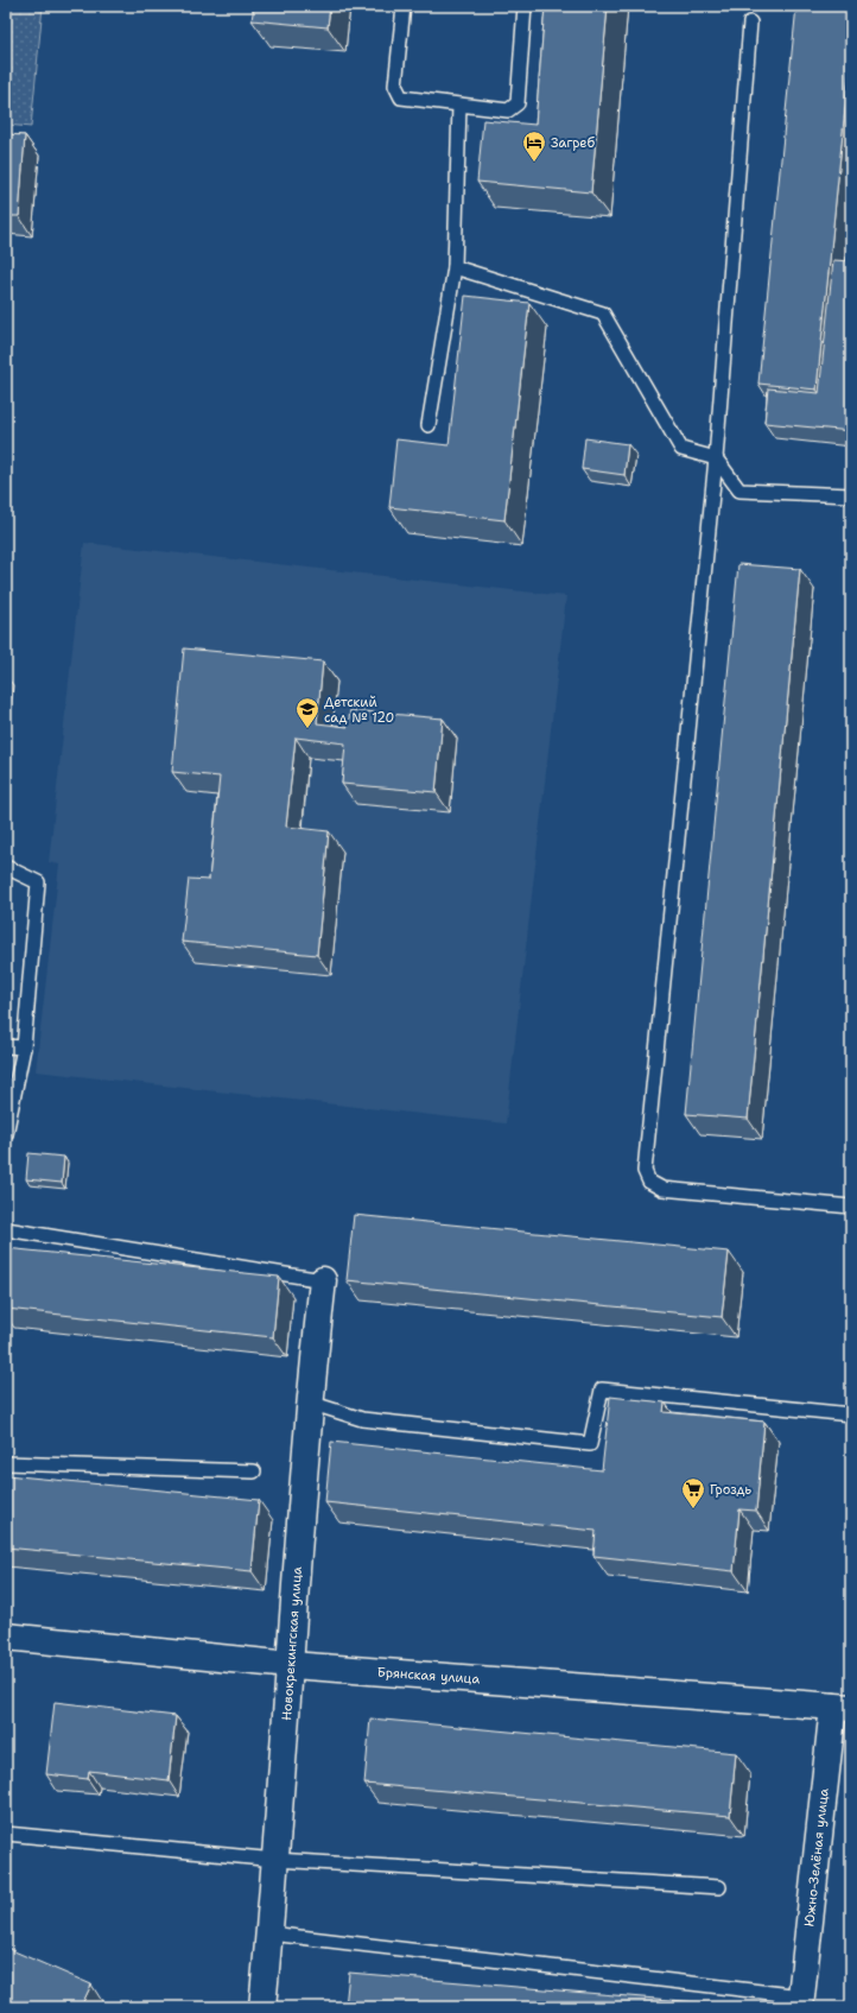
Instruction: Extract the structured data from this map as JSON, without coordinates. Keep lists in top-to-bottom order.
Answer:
{
  "streets": {
    "street": ["Новокрекингская улица", "Брянская улица", "Южно-Зелёная улица"]
  },
  "crossings": [
    ["Новокрекингская улица", "Брянская улица"],
    ["Брянская улица", "Южно-Зелёная улица"]
  ],
  "places": {
    "hotel": ["Загреб"],
    "school or university": ["Детский сад № 120"],
    "supermarket": ["Гроздь"]
  }
}
